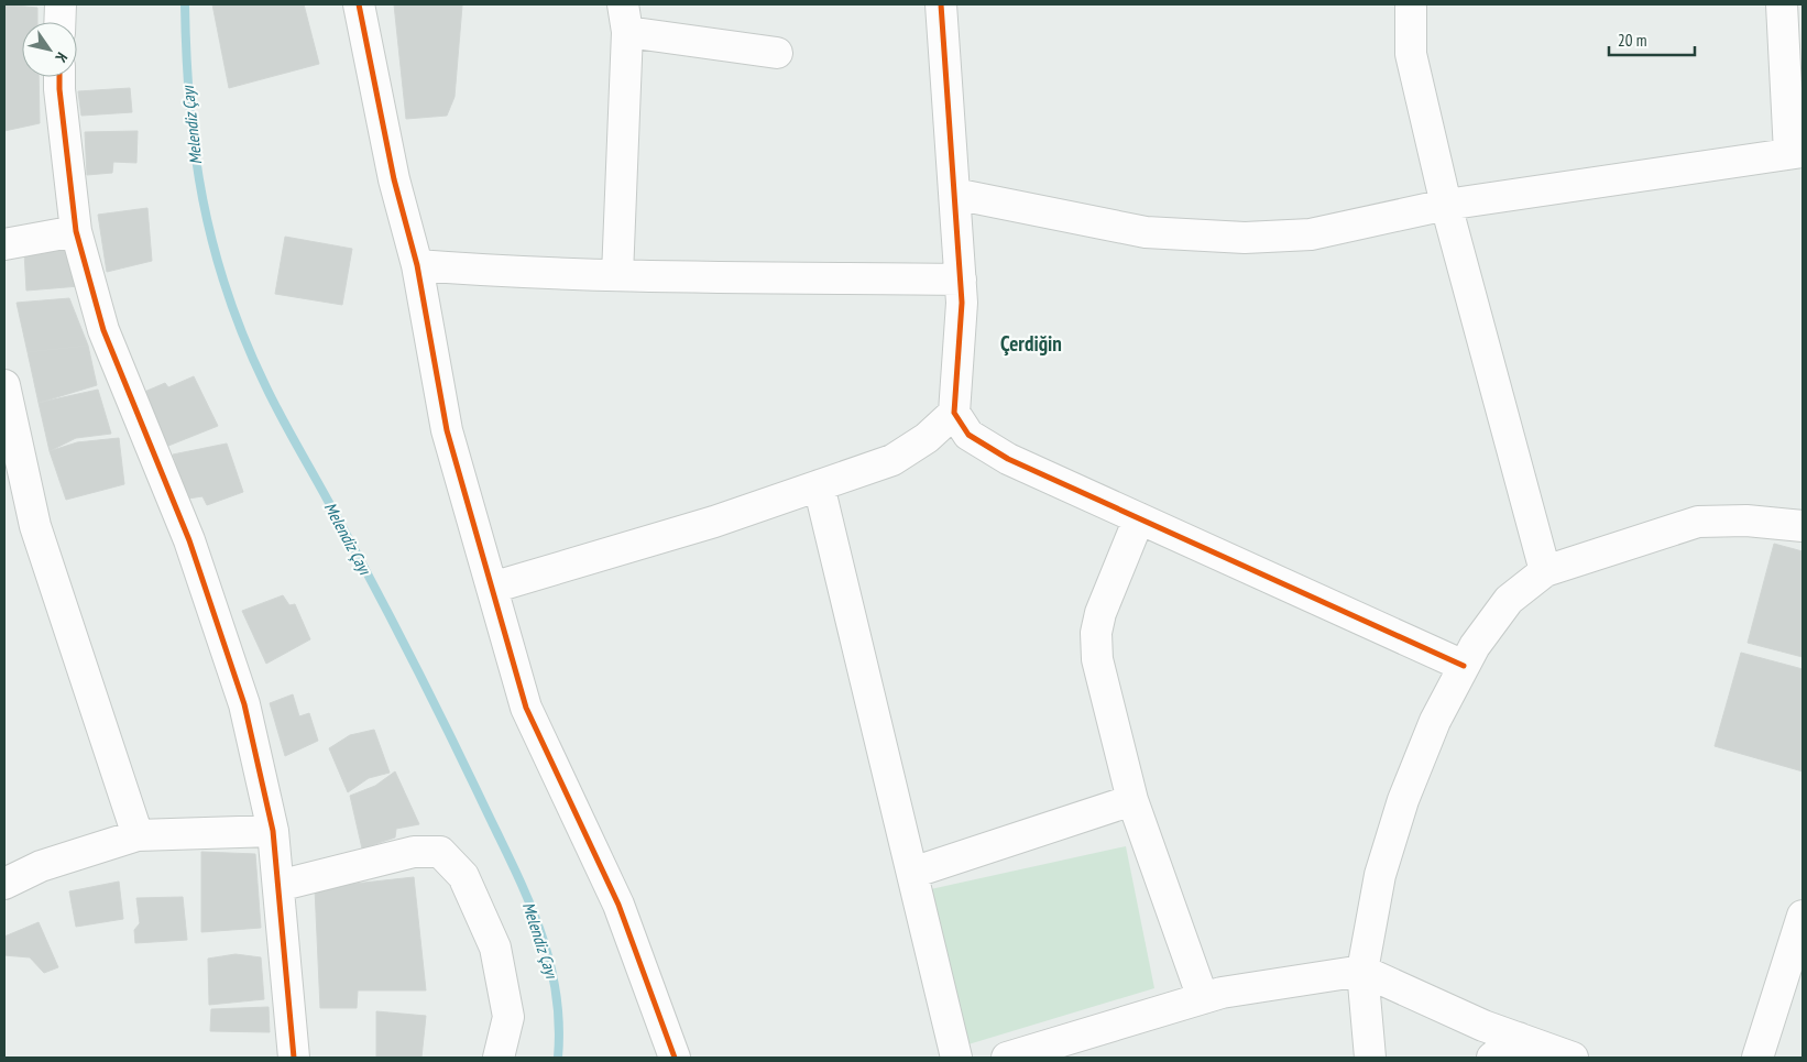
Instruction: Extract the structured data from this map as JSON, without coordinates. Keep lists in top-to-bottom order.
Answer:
{
  "districts": ["Çerdiğin"],
  "water": ["Melendiz Çayı"],
  "scale_bar": "20 m",
  "north": "bottom right"
}
